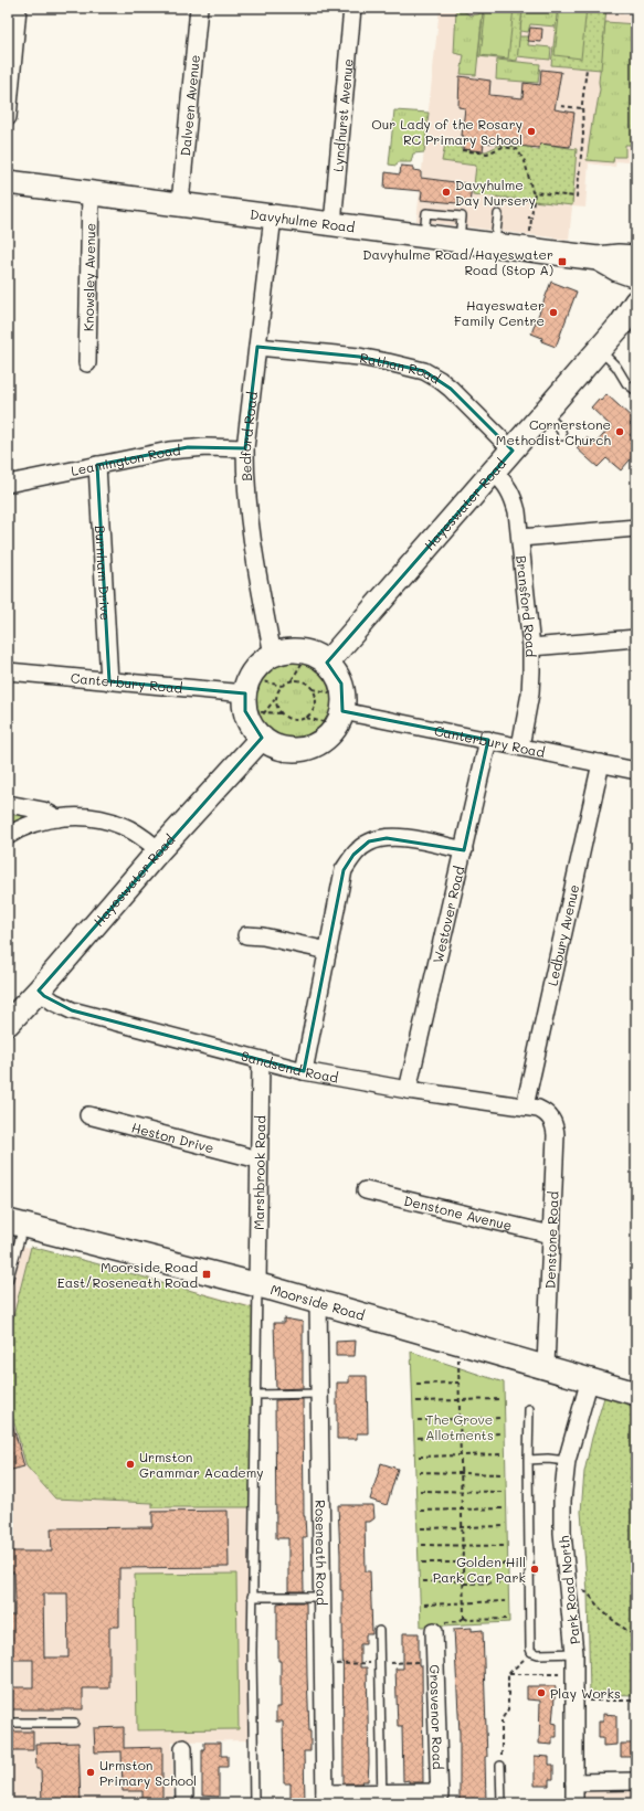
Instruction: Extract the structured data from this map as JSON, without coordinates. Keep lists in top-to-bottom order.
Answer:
{
  "streets": {
    "street": [
      "Dalveen Avenue",
      "Lyndhurst Avenue",
      "Davyhulme Road",
      "Knowsley Avenue",
      "Rathan Road",
      "Bedford Road",
      "Leamington Road",
      "Hayeswater Road",
      "Burnham Drive",
      "Bransford Road",
      "Canterbury Road",
      "Westover Road",
      "Ledbury Avenue",
      "Sandsend Road",
      "Heston Drive",
      "Marshbrook Road",
      "Denstone Avenue",
      "Denstone Road",
      "Moorside Road",
      "Roseneath Road",
      "Park Road North",
      "Grosvenor Road"
    ]
  },
  "crossings": [
    ["Dalveen Avenue", "Davyhulme Road"],
    ["Lyndhurst Avenue", "Davyhulme Road"],
    ["Davyhulme Road", "Knowsley Avenue"],
    ["Davyhulme Road", "Bedford Road"],
    ["Rathan Road", "Bedford Road"],
    ["Rathan Road", "Hayeswater Road"],
    ["Bedford Road", "Leamington Road"],
    ["Bedford Road", "Hayeswater Road"],
    ["Leamington Road", "Burnham Drive"],
    ["Hayeswater Road", "Bransford Road"],
    ["Hayeswater Road", "Canterbury Road"],
    ["Hayeswater Road", "Sandsend Road"],
    ["Burnham Drive", "Canterbury Road"],
    ["Bransford Road", "Canterbury Road"],
    ["Canterbury Road", "Westover Road"],
    ["Canterbury Road", "Ledbury Avenue"],
    ["Westover Road", "Sandsend Road"],
    ["Ledbury Avenue", "Sandsend Road"],
    ["Sandsend Road", "Marshbrook Road"],
    ["Sandsend Road", "Denstone Road"],
    ["Heston Drive", "Marshbrook Road"],
    ["Marshbrook Road", "Moorside Road"],
    ["Denstone Avenue", "Denstone Road"],
    ["Denstone Road", "Moorside Road"],
    ["Moorside Road", "Roseneath Road"],
    ["Moorside Road", "Park Road North"]
  ],
  "parks": ["The Grove Allotments"],
  "places": {
    "other": [
      "Our Lady of the Rosary RC Primary School",
      "Davyhulme Day Nursery",
      "Hayeswater Family Centre",
      "Cornerstone Methodist Church",
      "Urmston Grammar Academy",
      "Golden Hill Park Car Park",
      "Play Works",
      "Urmston Primary School"
    ],
    "transit": ["Davyhulme Road/Hayeswater Road (Stop A)", "Moorside Road East/Roseneath Road"]
  }
}
